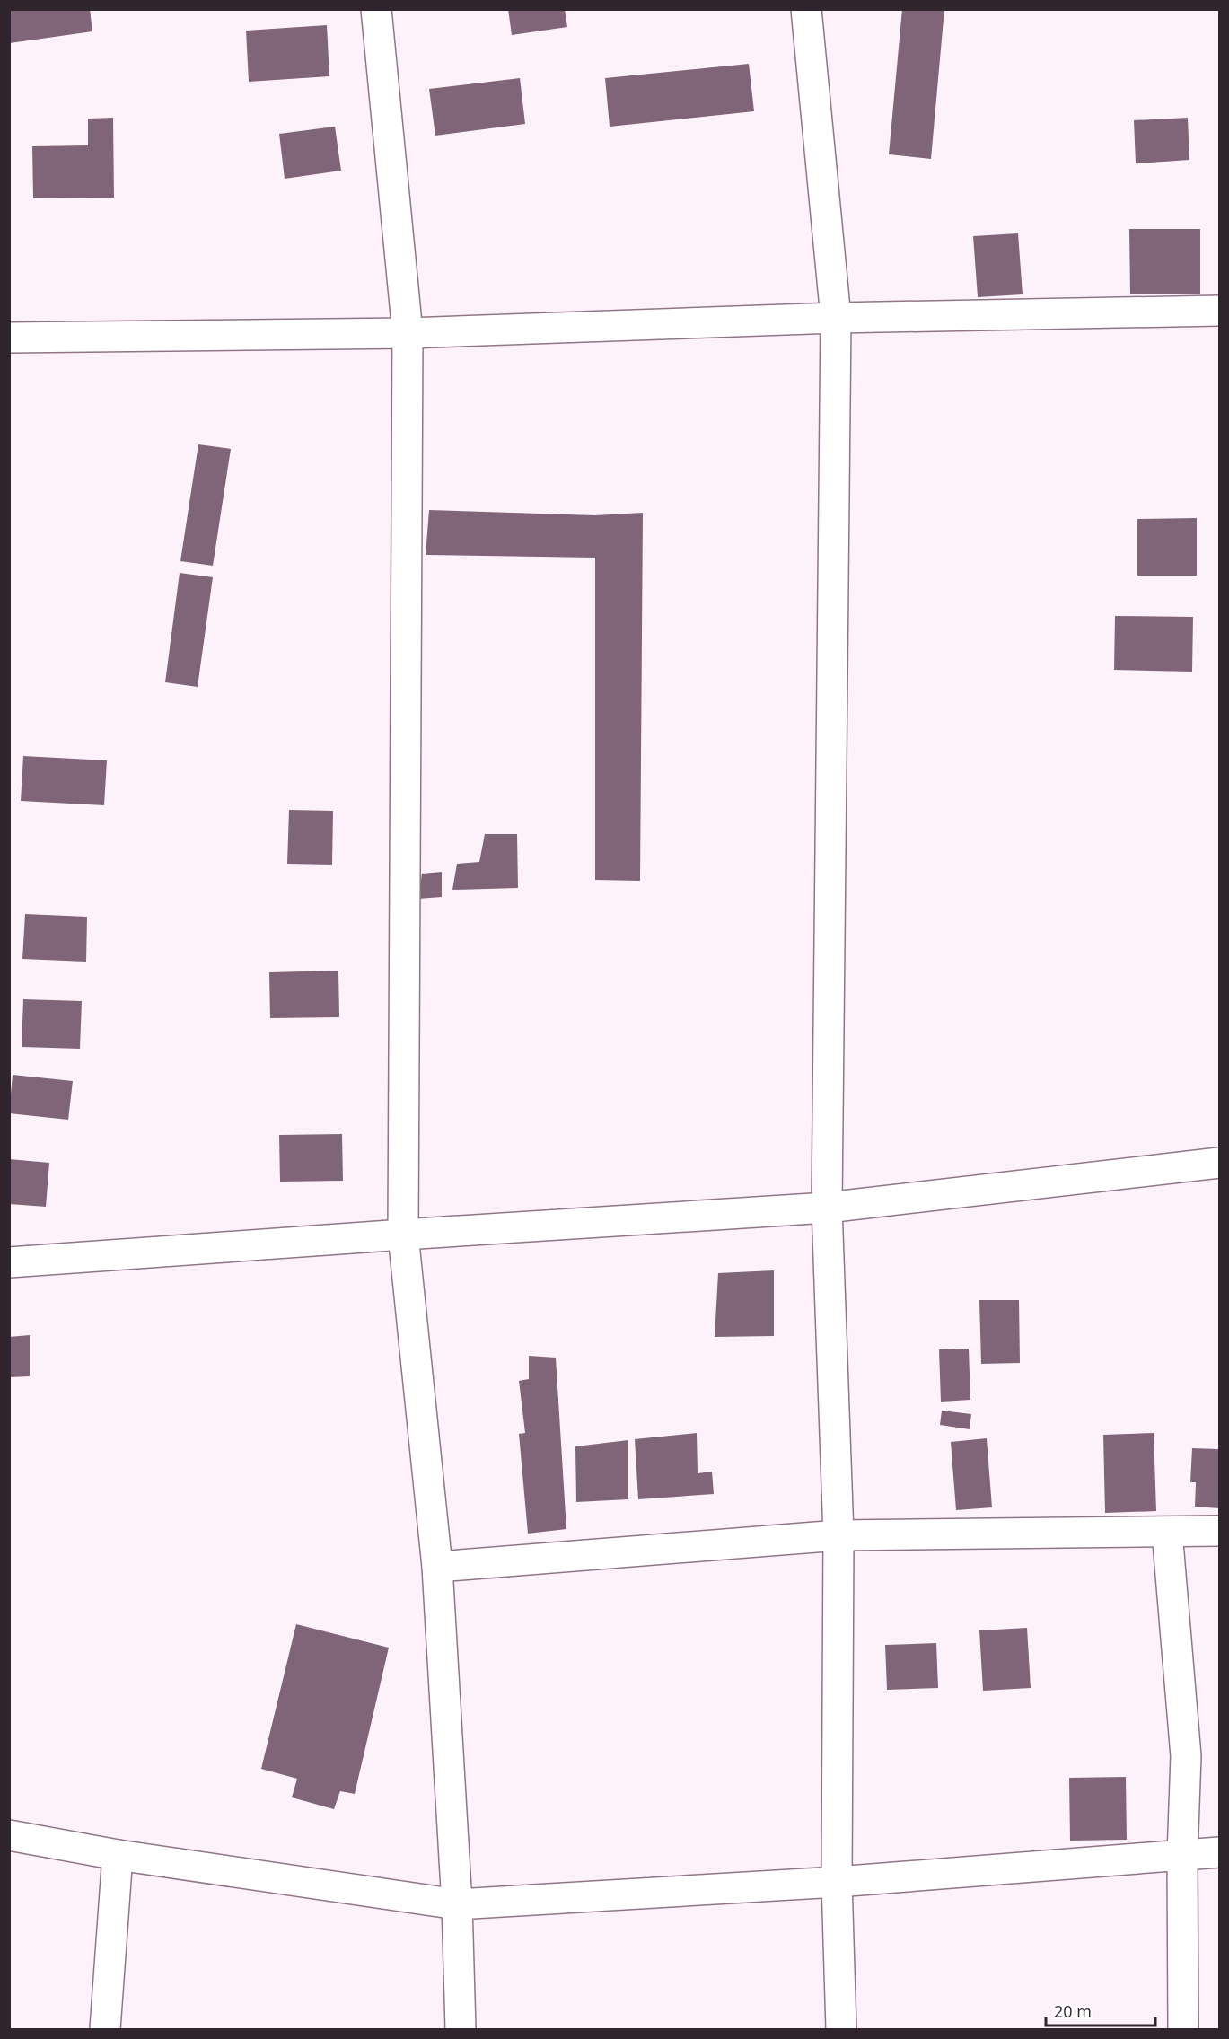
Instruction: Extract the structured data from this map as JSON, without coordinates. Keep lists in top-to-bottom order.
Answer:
{
  "scale_bar": "20 m"
}
